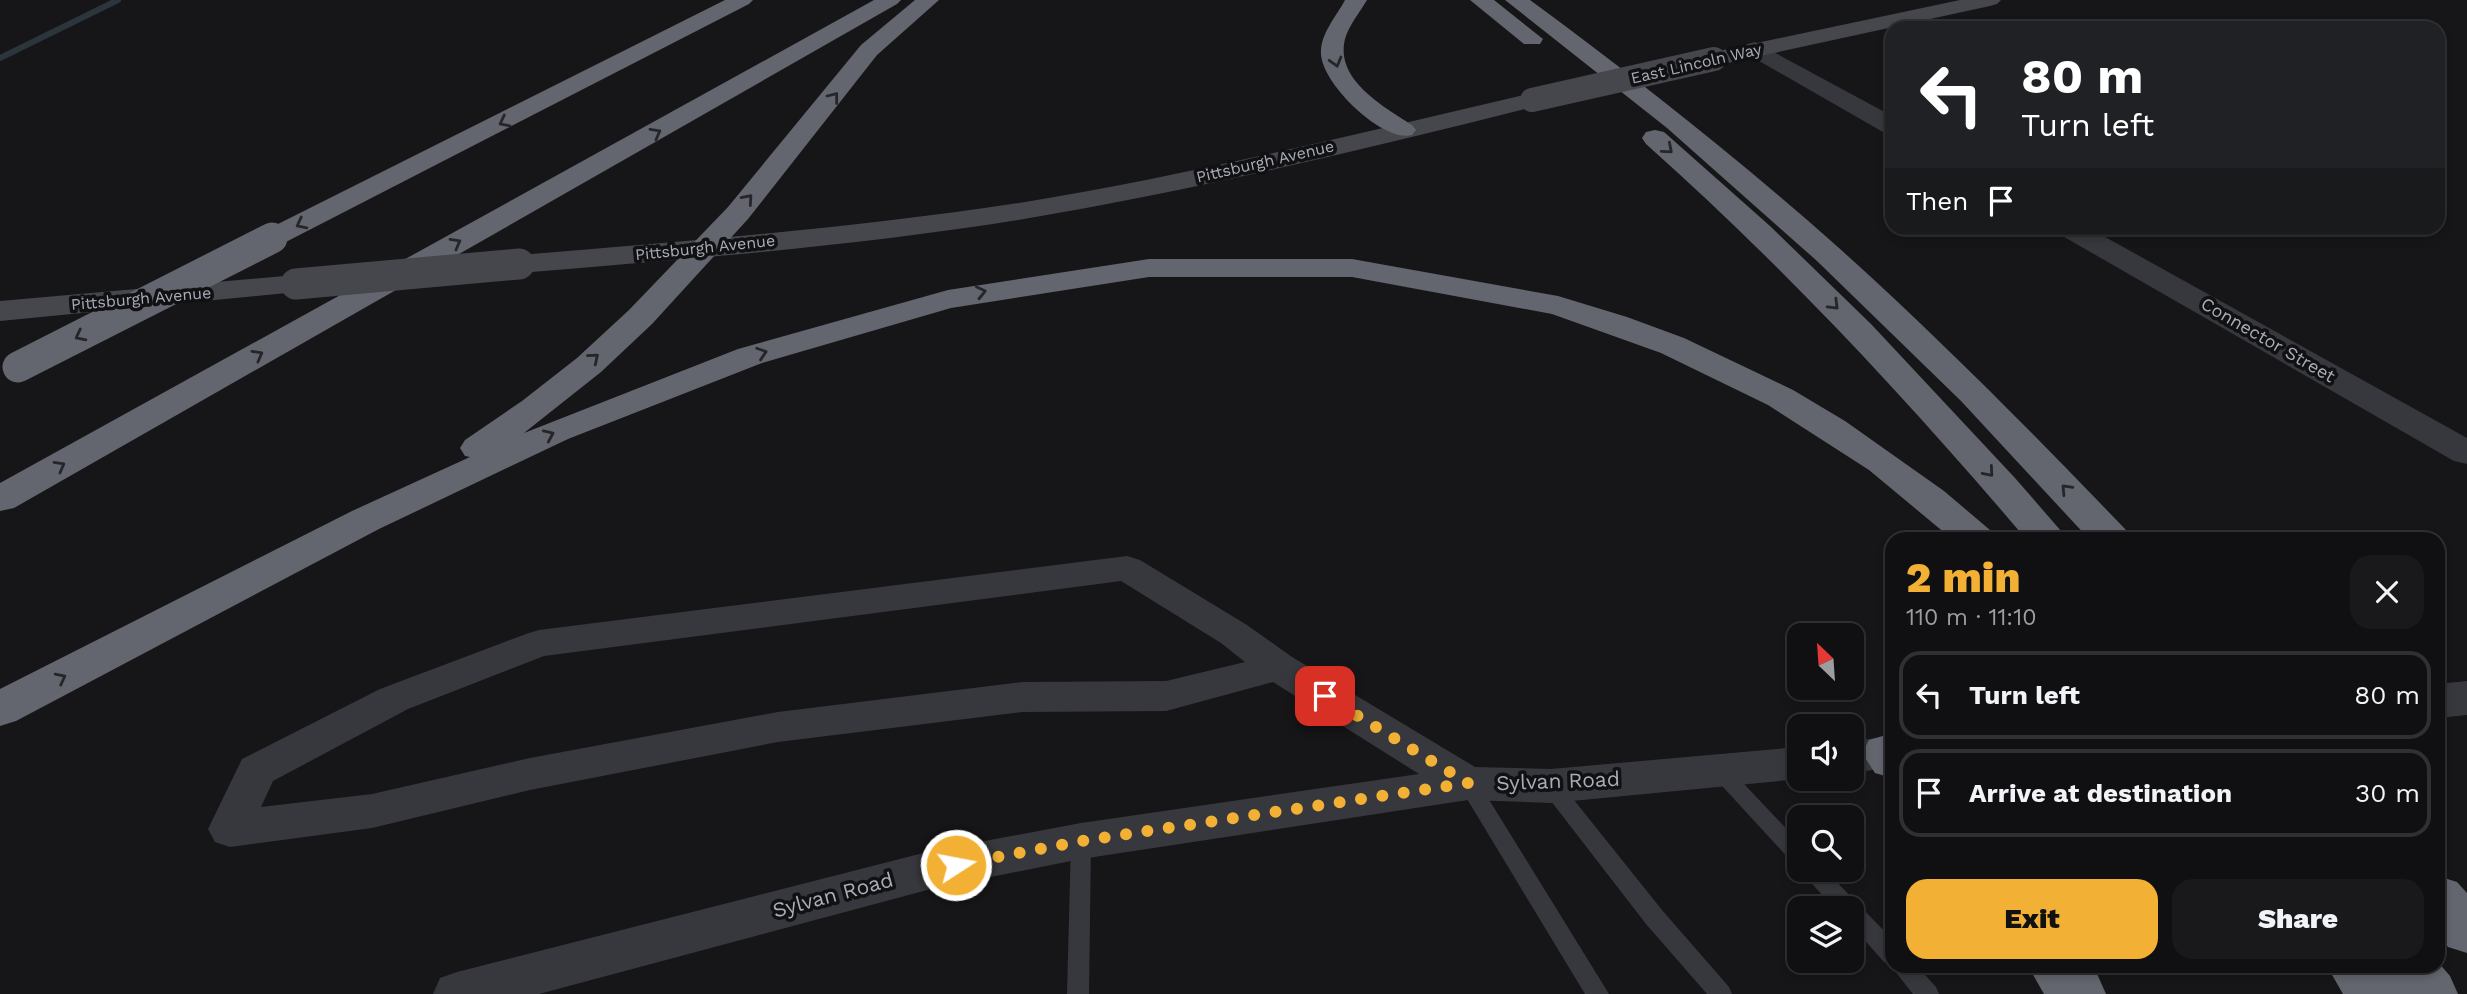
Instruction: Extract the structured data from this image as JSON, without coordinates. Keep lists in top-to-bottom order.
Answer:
{
  "streets": {
    "main road": ["East Lincoln Way", "Pittsburgh Avenue"],
    "street": ["Connector Street", "Sylvan Road"]
  },
  "crossings": [
    ["East Lincoln Way", "Pittsburgh Avenue"]
  ],
  "north": "top left",
  "page": {
    "turn": ["80 m", "Turn left"],
    "then": "Then",
    "heading": ["2 min", "110 m · 11:10"],
    "list": [
      {
        "name": "Turn left",
        "value": "80 m"
      },
      {
        "name": "Arrive at destination",
        "value": "30 m"
      }
    ],
    "buttons": ["Exit", "Share"]
  }
}
